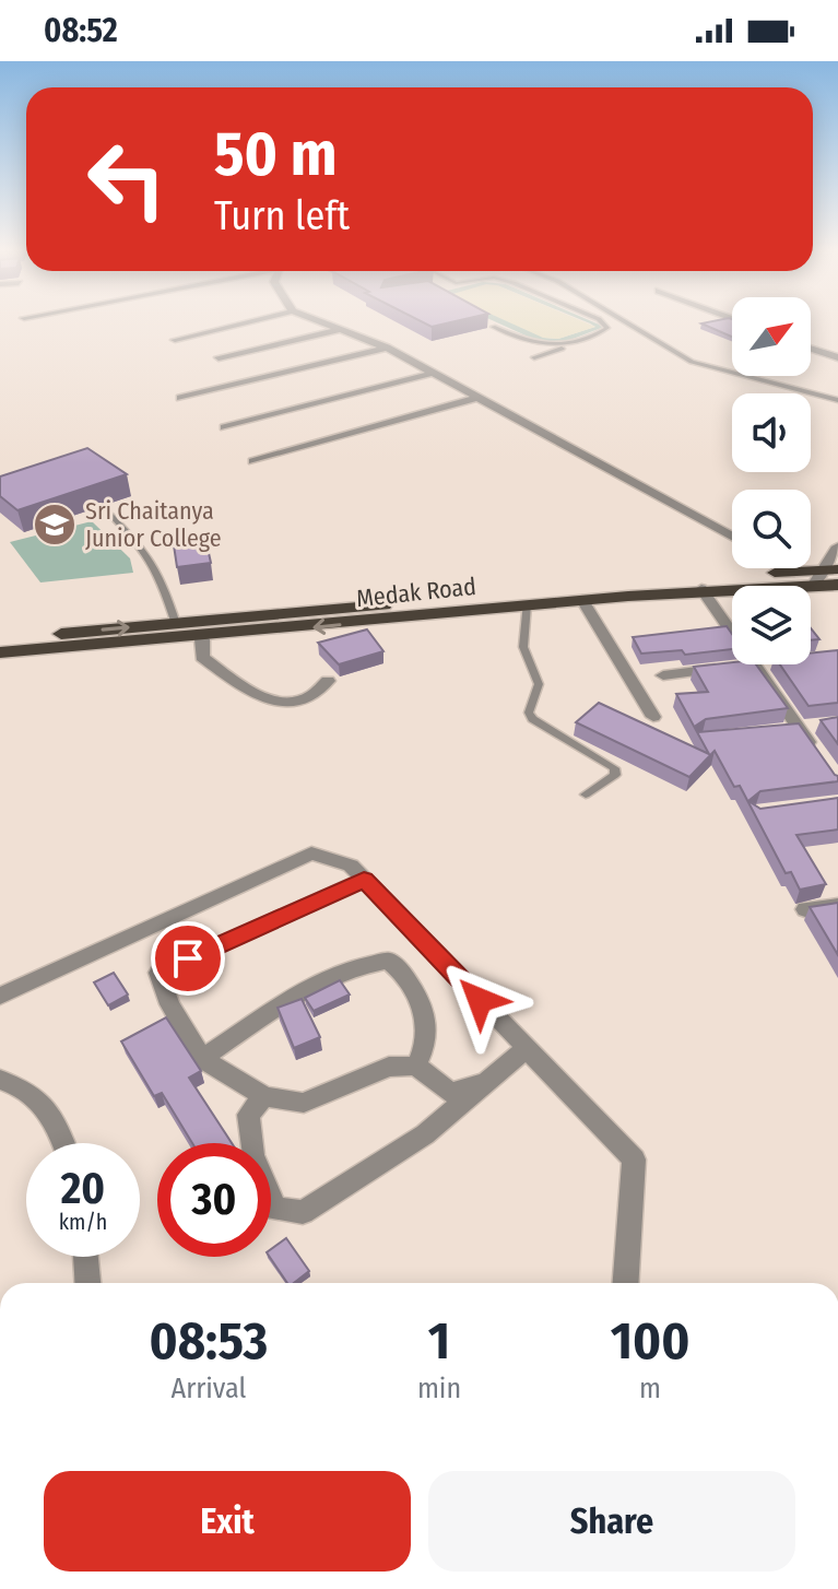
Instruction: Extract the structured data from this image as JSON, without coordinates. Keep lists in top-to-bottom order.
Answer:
{
  "streets": {
    "main road": ["Medak Road"]
  },
  "places": {
    "school or university": ["Sri Chaitanya Junior College"]
  },
  "north": "top right",
  "page": {
    "status": "08:52",
    "turn": ["50 m", "Turn left"],
    "speed": "20 km/h",
    "limit": "30",
    "eta": [
      "08:53",
      "Arrival",
      "1",
      "min",
      "100",
      "m"
    ],
    "buttons": ["Exit", "Share"]
  }
}
